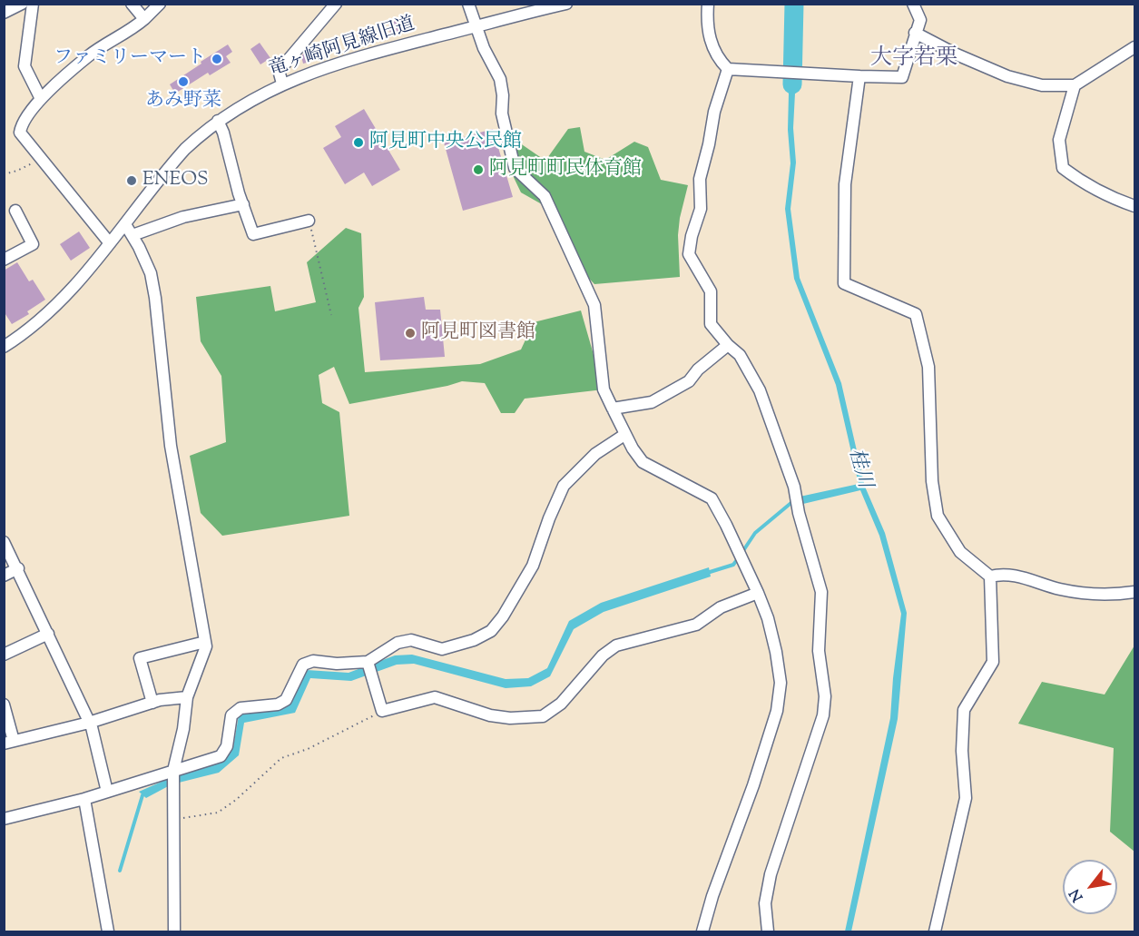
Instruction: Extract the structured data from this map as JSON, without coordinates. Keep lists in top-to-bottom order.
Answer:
{
  "streets": {
    "street": ["竜ヶ崎阿見線旧道"]
  },
  "districts": ["大字若栗"],
  "water": ["桂川"],
  "places": [
    "ファミリーマート",
    "あみ野菜",
    "阿見町中央公民館",
    "阿見町町民体育館",
    "ENEOS",
    "阿見町図書館"
  ],
  "north": "bottom left"
}
